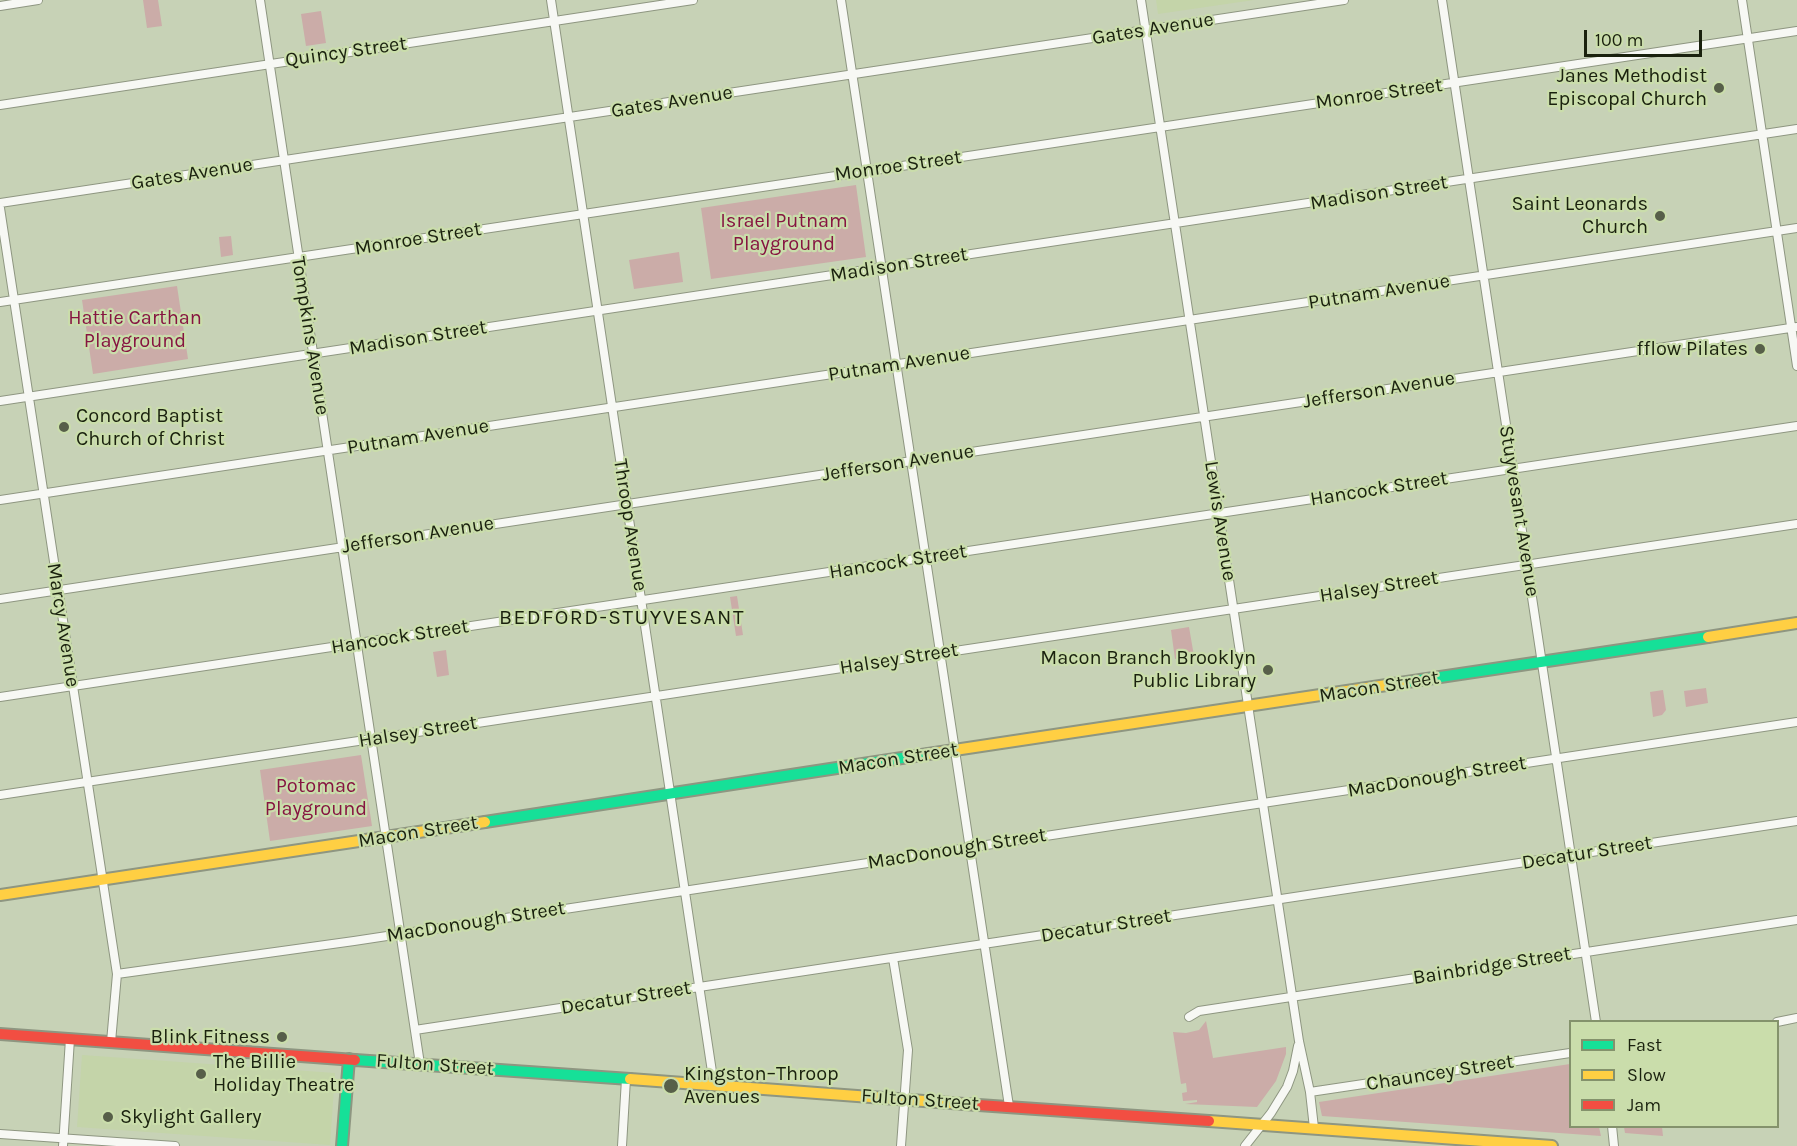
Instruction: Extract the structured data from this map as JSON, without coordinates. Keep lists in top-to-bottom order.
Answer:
{
  "streets": {
    "street": [
      "Gates Avenue",
      "Quincy Street",
      "Monroe Street",
      "Madison Street",
      "Putnam Avenue",
      "Tompkins Avenue",
      "Jefferson Avenue",
      "Hancock Street",
      "Stuyvesant Avenue",
      "Lewis Avenue",
      "Throop Avenue",
      "Halsey Street",
      "Marcy Avenue",
      "Macon Street",
      "MacDonough Street",
      "Decatur Street",
      "Bainbridge Street",
      "Fulton Street",
      "Chauncey Street"
    ]
  },
  "crossings": [
    ["Gates Avenue", "Tompkins Avenue"],
    ["Gates Avenue", "Lewis Avenue"],
    ["Gates Avenue", "Throop Avenue"],
    ["Quincy Street", "Tompkins Avenue"],
    ["Quincy Street", "Throop Avenue"],
    ["Monroe Street", "Tompkins Avenue"],
    ["Monroe Street", "Stuyvesant Avenue"],
    ["Monroe Street", "Lewis Avenue"],
    ["Monroe Street", "Throop Avenue"],
    ["Monroe Street", "Marcy Avenue"],
    ["Madison Street", "Tompkins Avenue"],
    ["Madison Street", "Stuyvesant Avenue"],
    ["Madison Street", "Lewis Avenue"],
    ["Madison Street", "Throop Avenue"],
    ["Madison Street", "Marcy Avenue"],
    ["Putnam Avenue", "Tompkins Avenue"],
    ["Putnam Avenue", "Stuyvesant Avenue"],
    ["Putnam Avenue", "Lewis Avenue"],
    ["Putnam Avenue", "Throop Avenue"],
    ["Putnam Avenue", "Marcy Avenue"],
    ["Tompkins Avenue", "Jefferson Avenue"],
    ["Tompkins Avenue", "Hancock Street"],
    ["Tompkins Avenue", "Halsey Street"],
    ["Tompkins Avenue", "Macon Street"],
    ["Tompkins Avenue", "MacDonough Street"],
    ["Tompkins Avenue", "Decatur Street"],
    ["Tompkins Avenue", "Fulton Street"],
    ["Jefferson Avenue", "Stuyvesant Avenue"],
    ["Jefferson Avenue", "Lewis Avenue"],
    ["Jefferson Avenue", "Throop Avenue"],
    ["Jefferson Avenue", "Marcy Avenue"],
    ["Hancock Street", "Stuyvesant Avenue"],
    ["Hancock Street", "Lewis Avenue"],
    ["Hancock Street", "Throop Avenue"],
    ["Hancock Street", "Marcy Avenue"],
    ["Stuyvesant Avenue", "Halsey Street"],
    ["Stuyvesant Avenue", "Macon Street"],
    ["Stuyvesant Avenue", "MacDonough Street"],
    ["Stuyvesant Avenue", "Decatur Street"],
    ["Stuyvesant Avenue", "Bainbridge Street"],
    ["Lewis Avenue", "Halsey Street"],
    ["Lewis Avenue", "Macon Street"],
    ["Lewis Avenue", "MacDonough Street"],
    ["Lewis Avenue", "Decatur Street"],
    ["Lewis Avenue", "Bainbridge Street"],
    ["Lewis Avenue", "Fulton Street"],
    ["Lewis Avenue", "Chauncey Street"],
    ["Throop Avenue", "Halsey Street"],
    ["Throop Avenue", "Macon Street"],
    ["Throop Avenue", "MacDonough Street"],
    ["Throop Avenue", "Decatur Street"],
    ["Throop Avenue", "Fulton Street"],
    ["Halsey Street", "Marcy Avenue"],
    ["Marcy Avenue", "Macon Street"],
    ["Marcy Avenue", "MacDonough Street"],
    ["Marcy Avenue", "Fulton Street"]
  ],
  "districts": ["BEDFORD-STUYVESANT"],
  "parks": ["Israel Putnam Playground", "Hattie Carthan Playground", "Potomac Playground"],
  "places": [
    "Janes Methodist Episcopal Church",
    "Saint Leonards Church",
    "fflow Pilates",
    "Concord Baptist Church of Christ",
    "Macon Branch Brooklyn Public Library",
    "Blink Fitness",
    "The Billie Holiday Theatre",
    "Kingston–Throop Avenues",
    "Skylight Gallery"
  ],
  "legend": ["Fast", "Slow", "Jam"],
  "scale_bar": "100 m"
}
